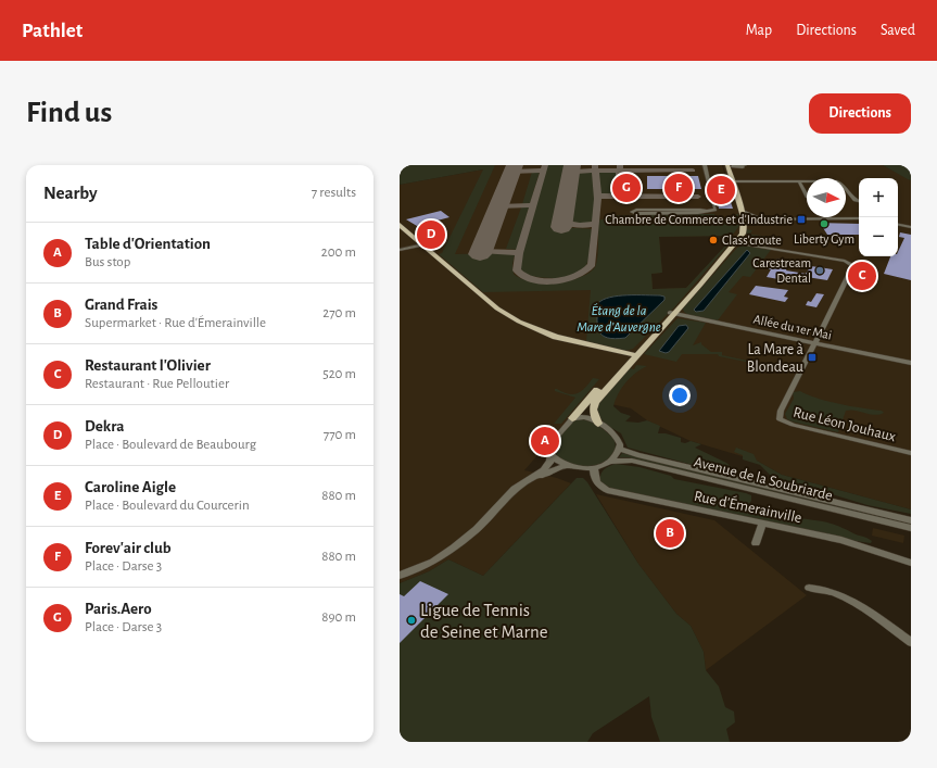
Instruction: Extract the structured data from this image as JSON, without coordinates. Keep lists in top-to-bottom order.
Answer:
{
  "streets": {
    "street": [
      "Allée du 1er Mai",
      "Rue Léon Jouhaux",
      "Avenue de la Soubriarde",
      "Rue d'Émerainville"
    ]
  },
  "crossings": [
    ["Allée du 1er Mai", "Rue Léon Jouhaux"],
    ["Avenue de la Soubriarde", "Rue d'Émerainville"]
  ],
  "water": ["Étang de la Mare d’Auvergne"],
  "places": {
    "transit": ["Chambre de Commerce et d'Industrie", "La Mare à Blondeau"],
    "other": [
      "Liberty Gym",
      "Class'croute",
      "Carestream Dental",
      "Ligue de Tennis de Seine et Marne"
    ]
  },
  "north": "right",
  "page": {
    "header": "Pathlet",
    "nav": ["Map", "Directions", "Saved"],
    "buttons": "Directions",
    "title": "Find us",
    "heading": ["Nearby", "7 results"],
    "pins": [
      "F",
      "G",
      "E",
      "D",
      "C",
      "A",
      "B"
    ],
    "map_buttons": ["+", "−"],
    "list": [
      {
        "mark": "A",
        "name": "Table d'Orientation",
        "note": "Bus stop",
        "value": "200 m"
      },
      {
        "mark": "B",
        "name": "Grand Frais",
        "note": "Supermarket · Rue d'Émerainville",
        "value": "270 m"
      },
      {
        "mark": "C",
        "name": "Restaurant l'Olivier",
        "note": "Restaurant · Rue Pelloutier",
        "value": "520 m"
      },
      {
        "mark": "D",
        "name": "Dekra",
        "note": "Place · Boulevard de Beaubourg",
        "value": "770 m"
      },
      {
        "mark": "E",
        "name": "Caroline Aigle",
        "note": "Place · Boulevard du Courcerin",
        "value": "880 m"
      },
      {
        "mark": "F",
        "name": "Forev'air club",
        "note": "Place · Darse 3",
        "value": "880 m"
      },
      {
        "mark": "G",
        "name": "Paris.Aero",
        "note": "Place · Darse 3",
        "value": "890 m"
      }
    ]
  }
}
